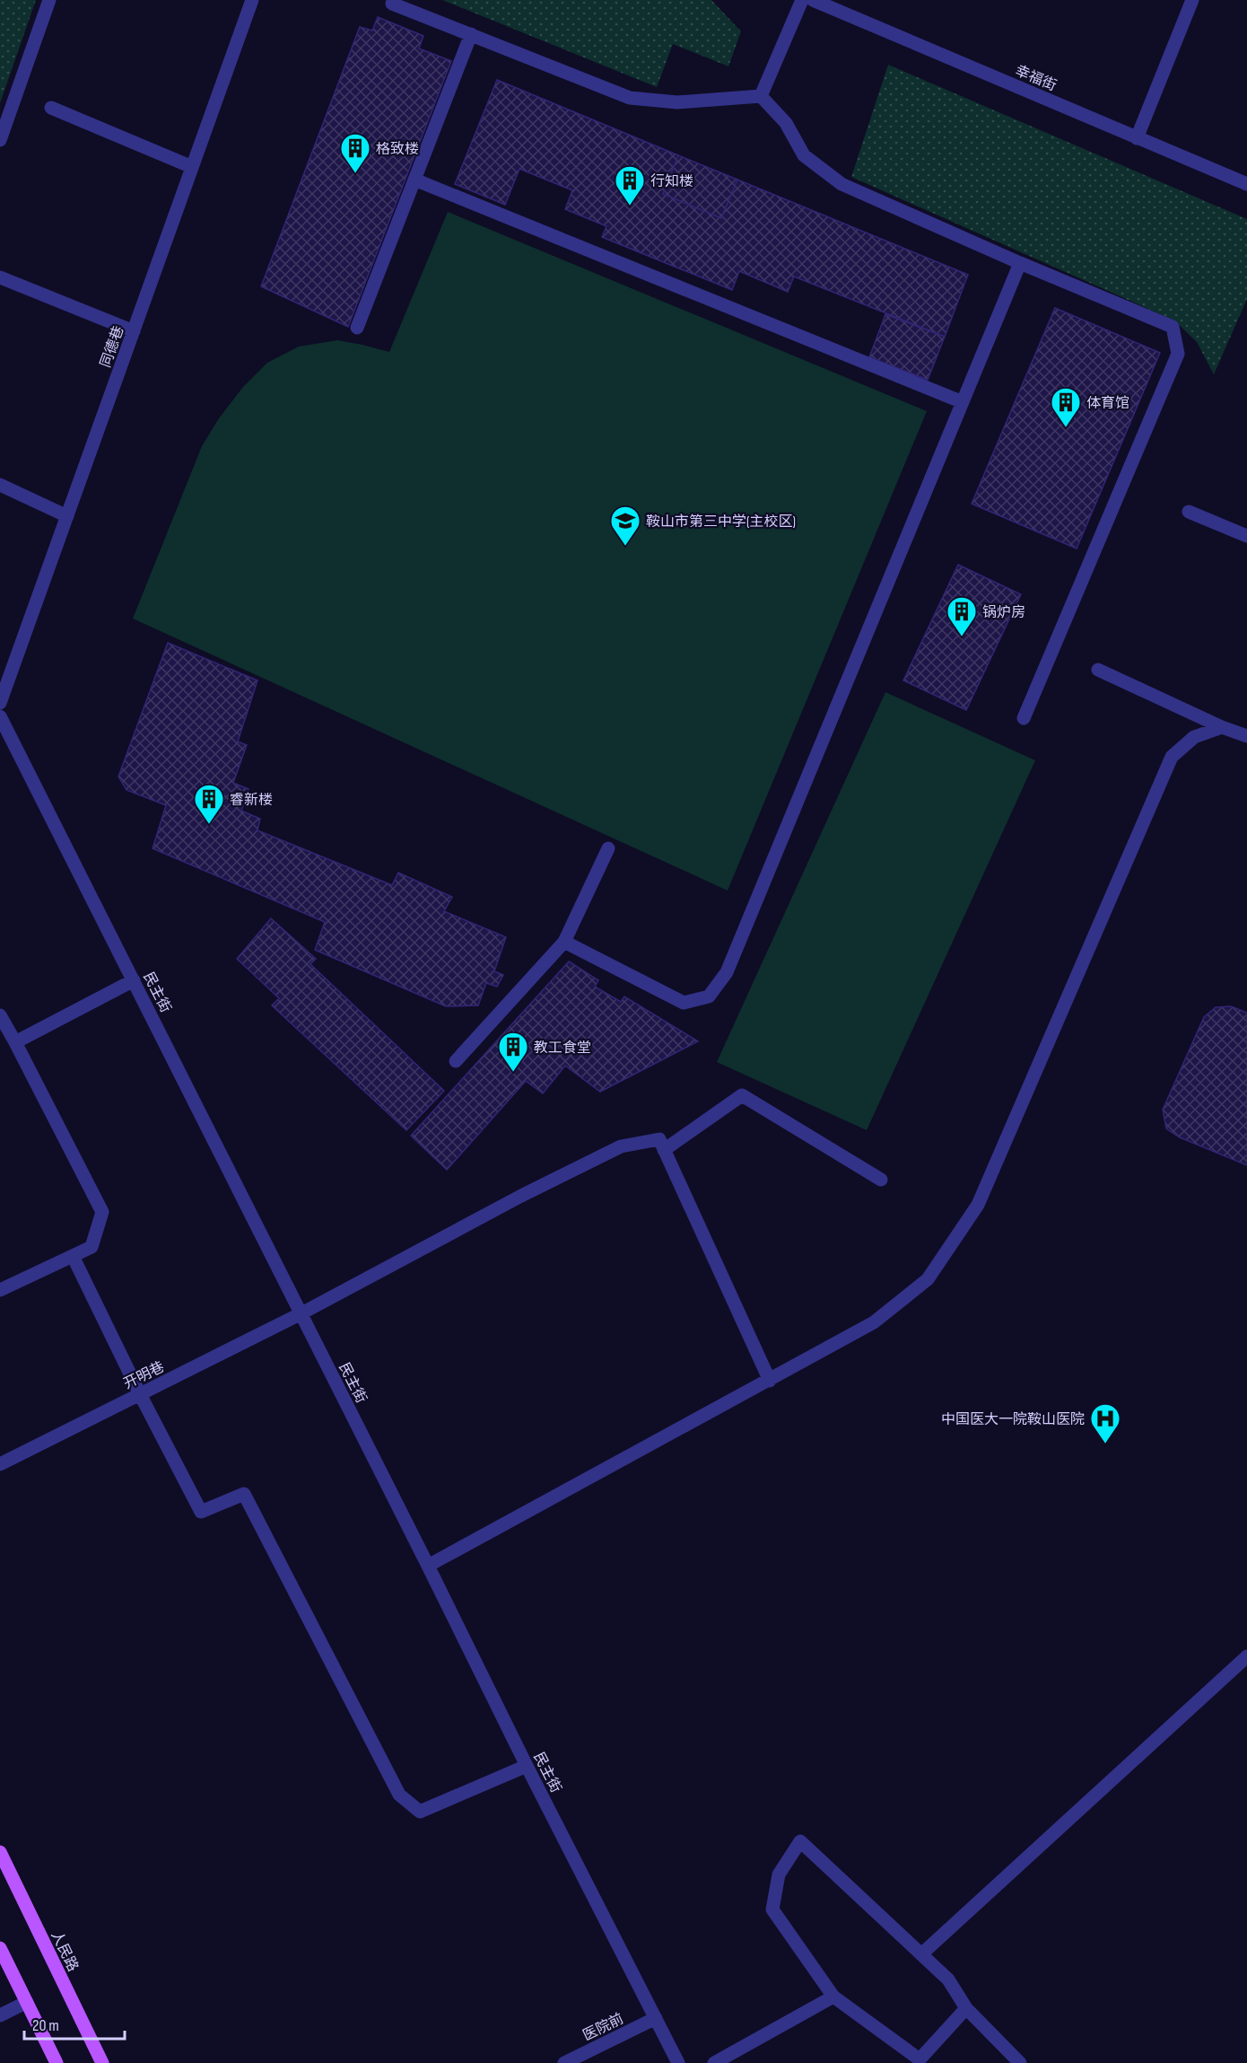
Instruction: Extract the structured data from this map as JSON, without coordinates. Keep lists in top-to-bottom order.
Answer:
{
  "streets": {
    "main road": ["人民路"],
    "street": [
      "幸福街",
      "同德巷",
      "民主街",
      "开明巷",
      "医院前"
    ]
  },
  "crossings": [
    ["民主街", "开明巷"],
    ["民主街", "医院前"]
  ],
  "places": {
    "building": [
      "格致楼",
      "行知楼",
      "体育馆",
      "锅炉房",
      "睿新楼",
      "教工食堂"
    ],
    "school or university": ["鞍山市第三中学(主校区)"],
    "hospital": ["中国医大一院鞍山医院"]
  },
  "scale_bar": "20 m"
}
